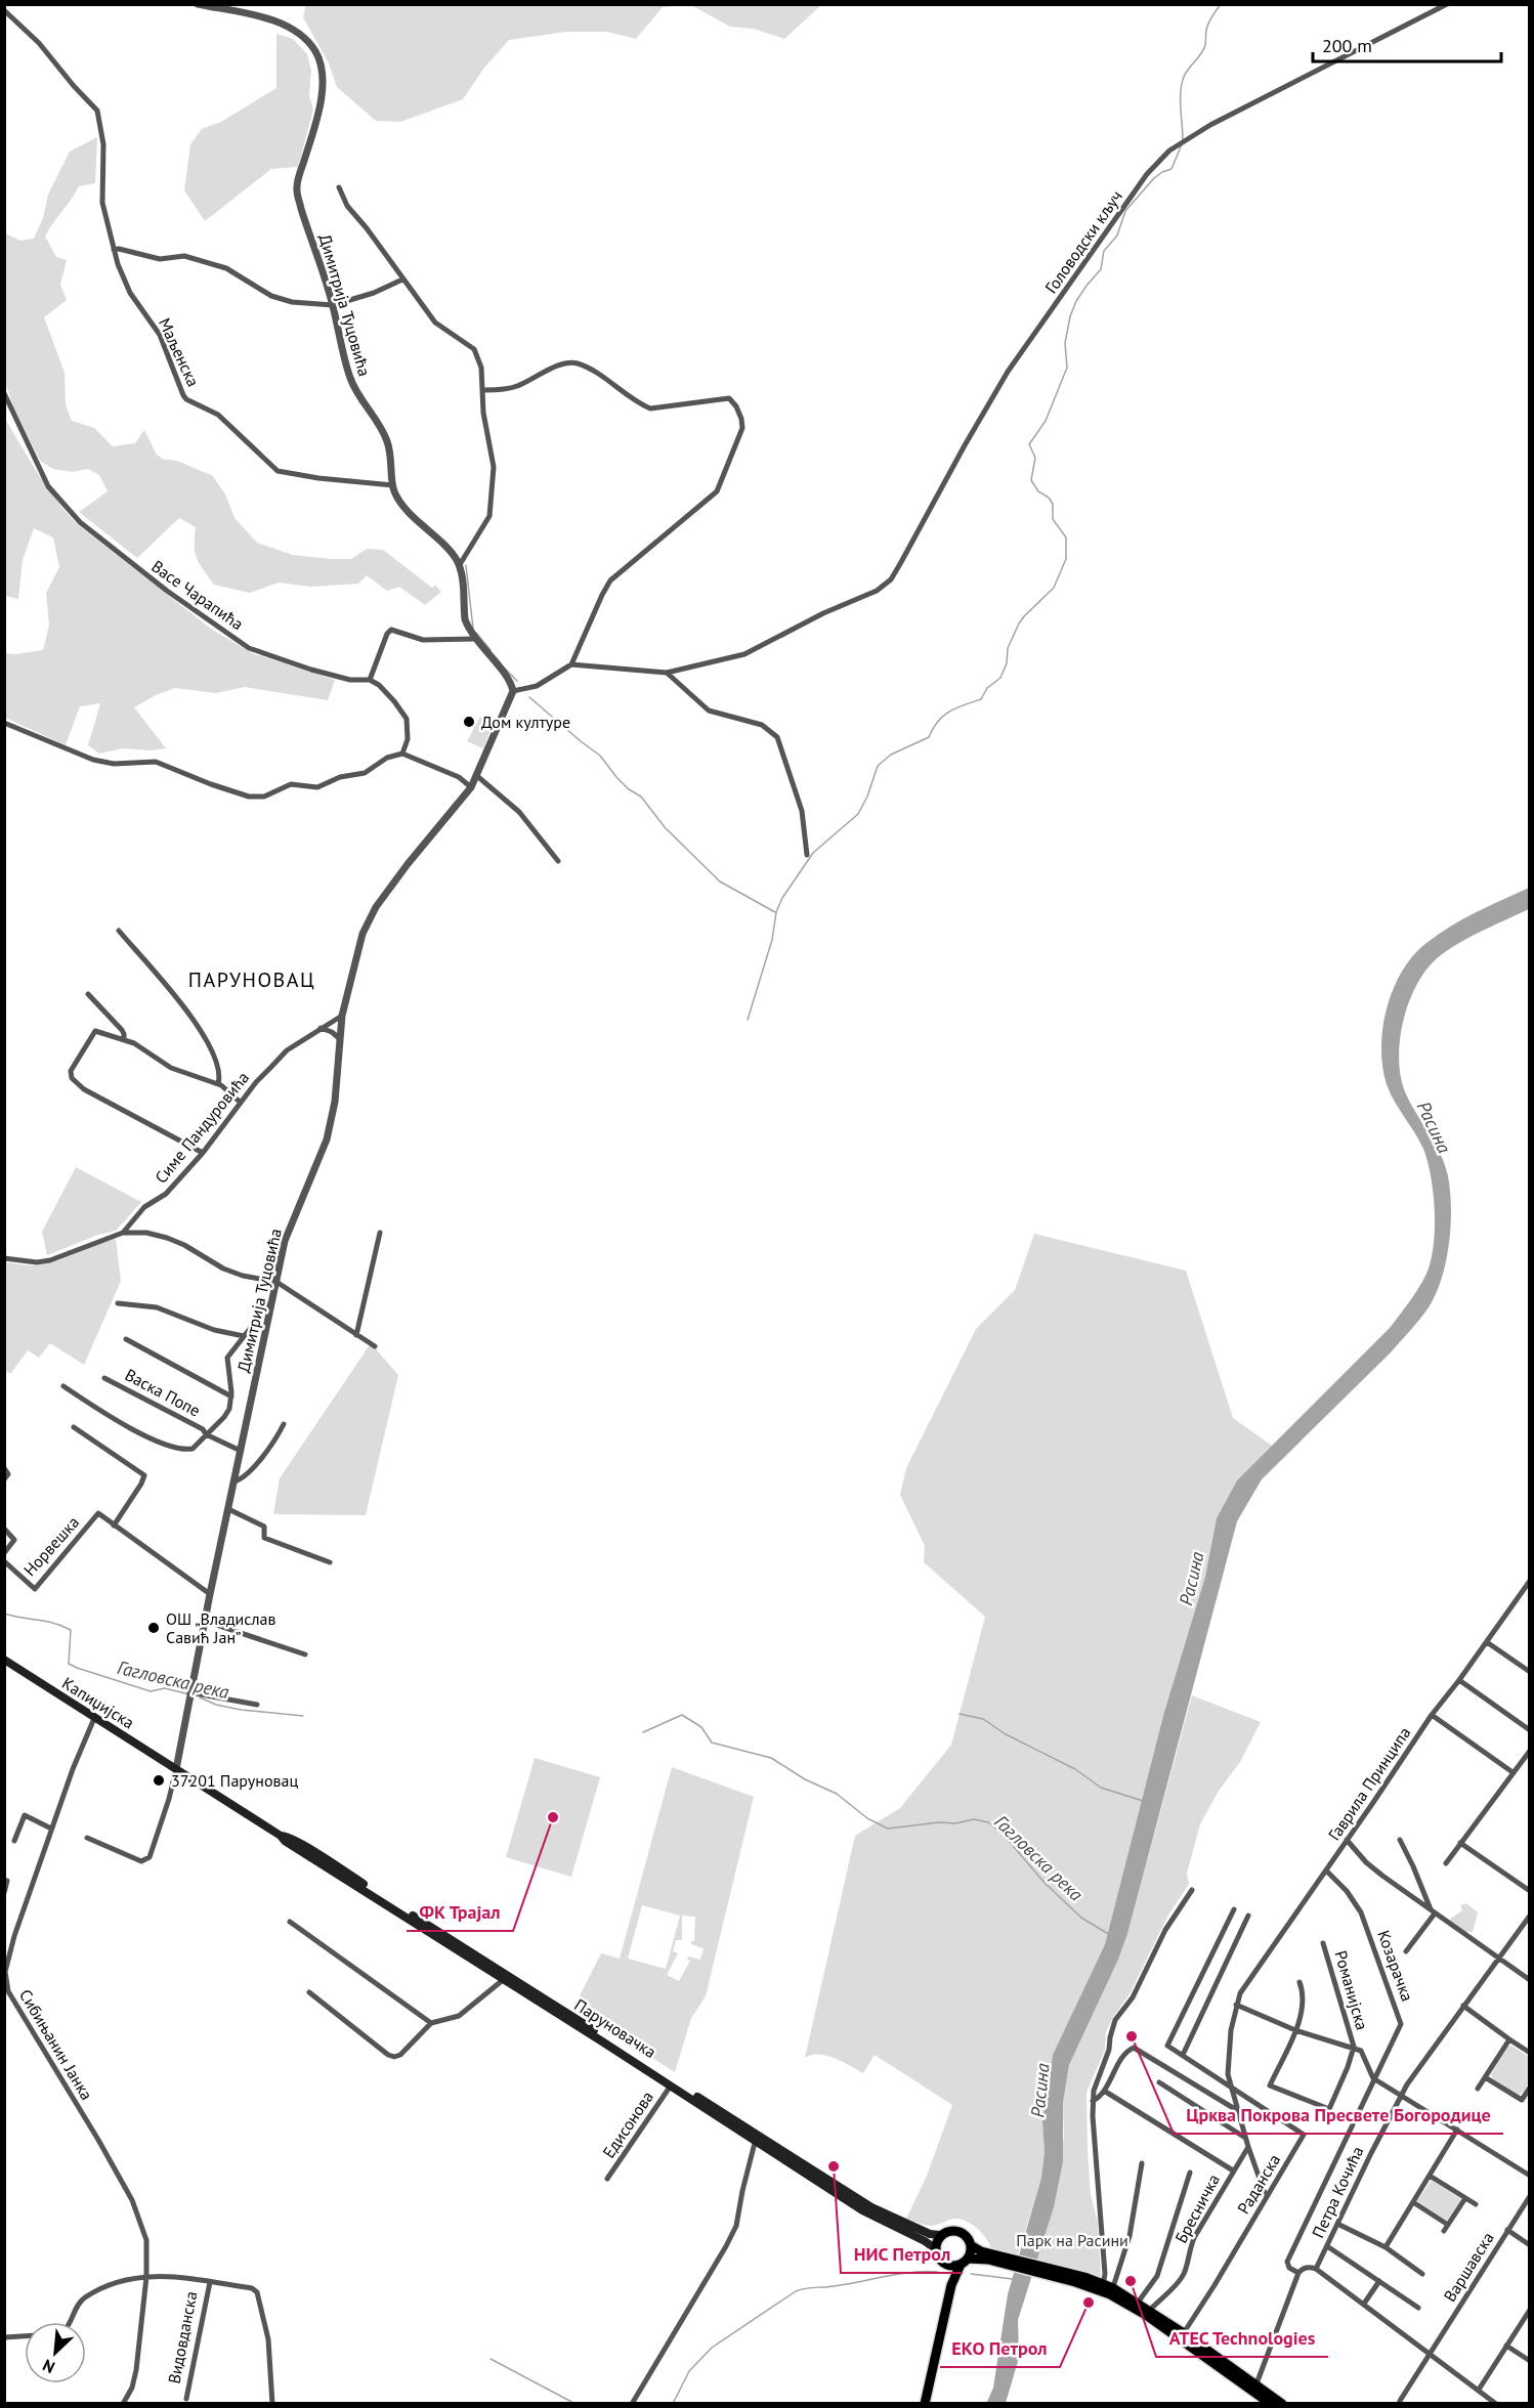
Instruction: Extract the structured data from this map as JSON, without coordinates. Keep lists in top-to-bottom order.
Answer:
{
  "streets": {
    "main road": ["Капиџијска", "Паруновачка"],
    "street": [
      "Головодски кључ",
      "Димитрија Туцовића",
      "Маљенска",
      "Васе Чарапића",
      "Симе Пандуровића",
      "Васка Попе",
      "Норвешка",
      "Гаврила Принципа",
      "Козарачка",
      "Романијска",
      "Сибињанин Јанка",
      "Едисонова",
      "Раданска",
      "Петра Кочића",
      "Бресничка",
      "Варшавска",
      "Видовданска"
    ]
  },
  "crossings": [
    ["Димитрија Туцовића", "Маљенска"],
    ["Димитрија Туцовића", "Симе Пандуровића"],
    ["Димитрија Туцовића", "Васка Попе"],
    ["Димитрија Туцовића", "Норвешка"],
    ["Димитрија Туцовића", "Капиџијска"],
    ["Димитрија Туцовића", "Паруновачка"],
    ["Капиџијска", "Паруновачка"],
    ["Капиџијска", "Сибињанин Јанка"],
    ["Гаврила Принципа", "Козарачка"],
    ["Гаврила Принципа", "Раданска"],
    ["Гаврила Принципа", "Бресничка"],
    ["Козарачка", "Романијска"],
    ["Паруновачка", "Едисонова"]
  ],
  "districts": ["ПАРУНОВАЦ"],
  "water": ["Расина", "Гагловска река"],
  "parks": ["Парк на Расини"],
  "places": [
    "Дом културе",
    "ОШ „Владислав Савић Јан”",
    "37201 Паруновац",
    "ФК Трајал",
    "Црква Покрова Пресвете Богородице",
    "НИС Петрол",
    "ATEC Technologies",
    "ЕКО Петрол"
  ],
  "scale_bar": "200 m",
  "north": "bottom left"
}
